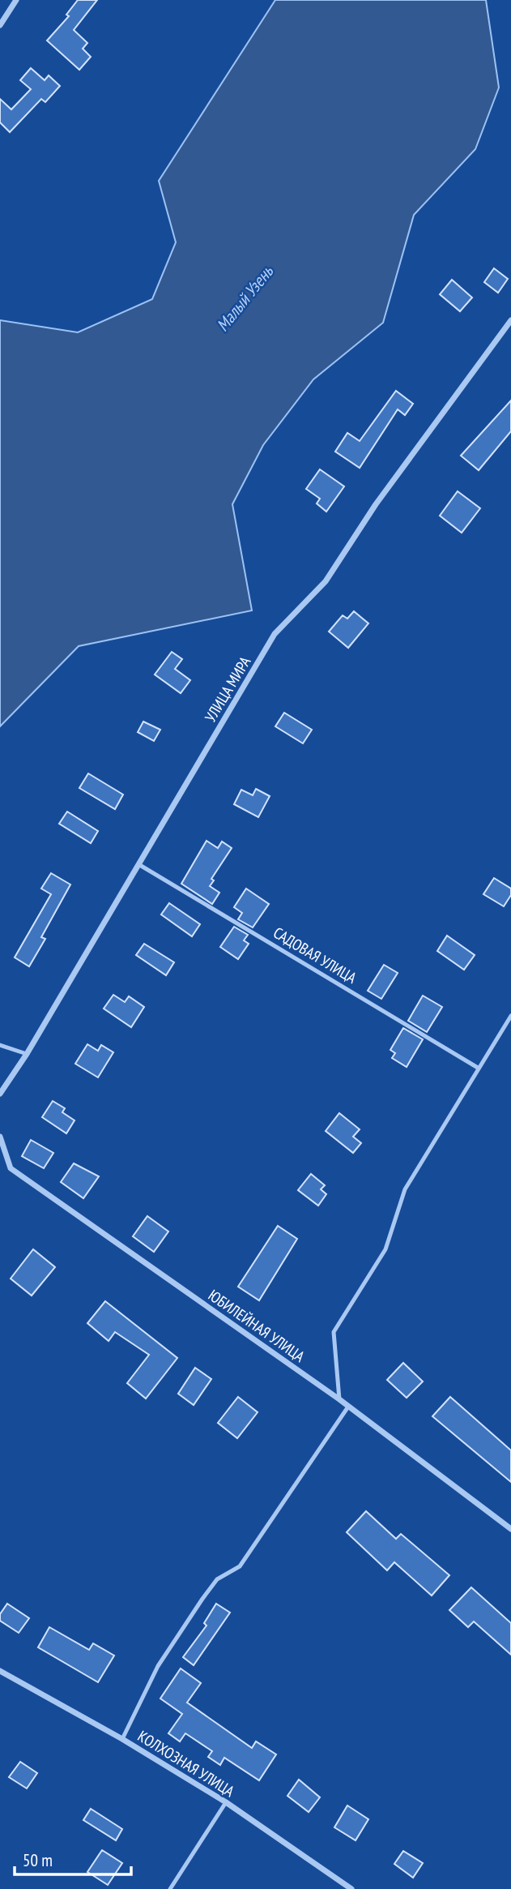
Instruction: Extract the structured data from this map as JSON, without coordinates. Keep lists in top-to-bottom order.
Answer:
{
  "streets": {
    "street": ["УЛИЦА МИРА", "ЮБИЛЕЙНАЯ УЛИЦА", "КОЛХОЗНАЯ УЛИЦА"],
    "lane": ["САДОВАЯ УЛИЦА"]
  },
  "crossings": [
    ["УЛИЦА МИРА", "САДОВАЯ УЛИЦА"]
  ],
  "water": ["Малый Узень"],
  "scale_bar": "50 m"
}
